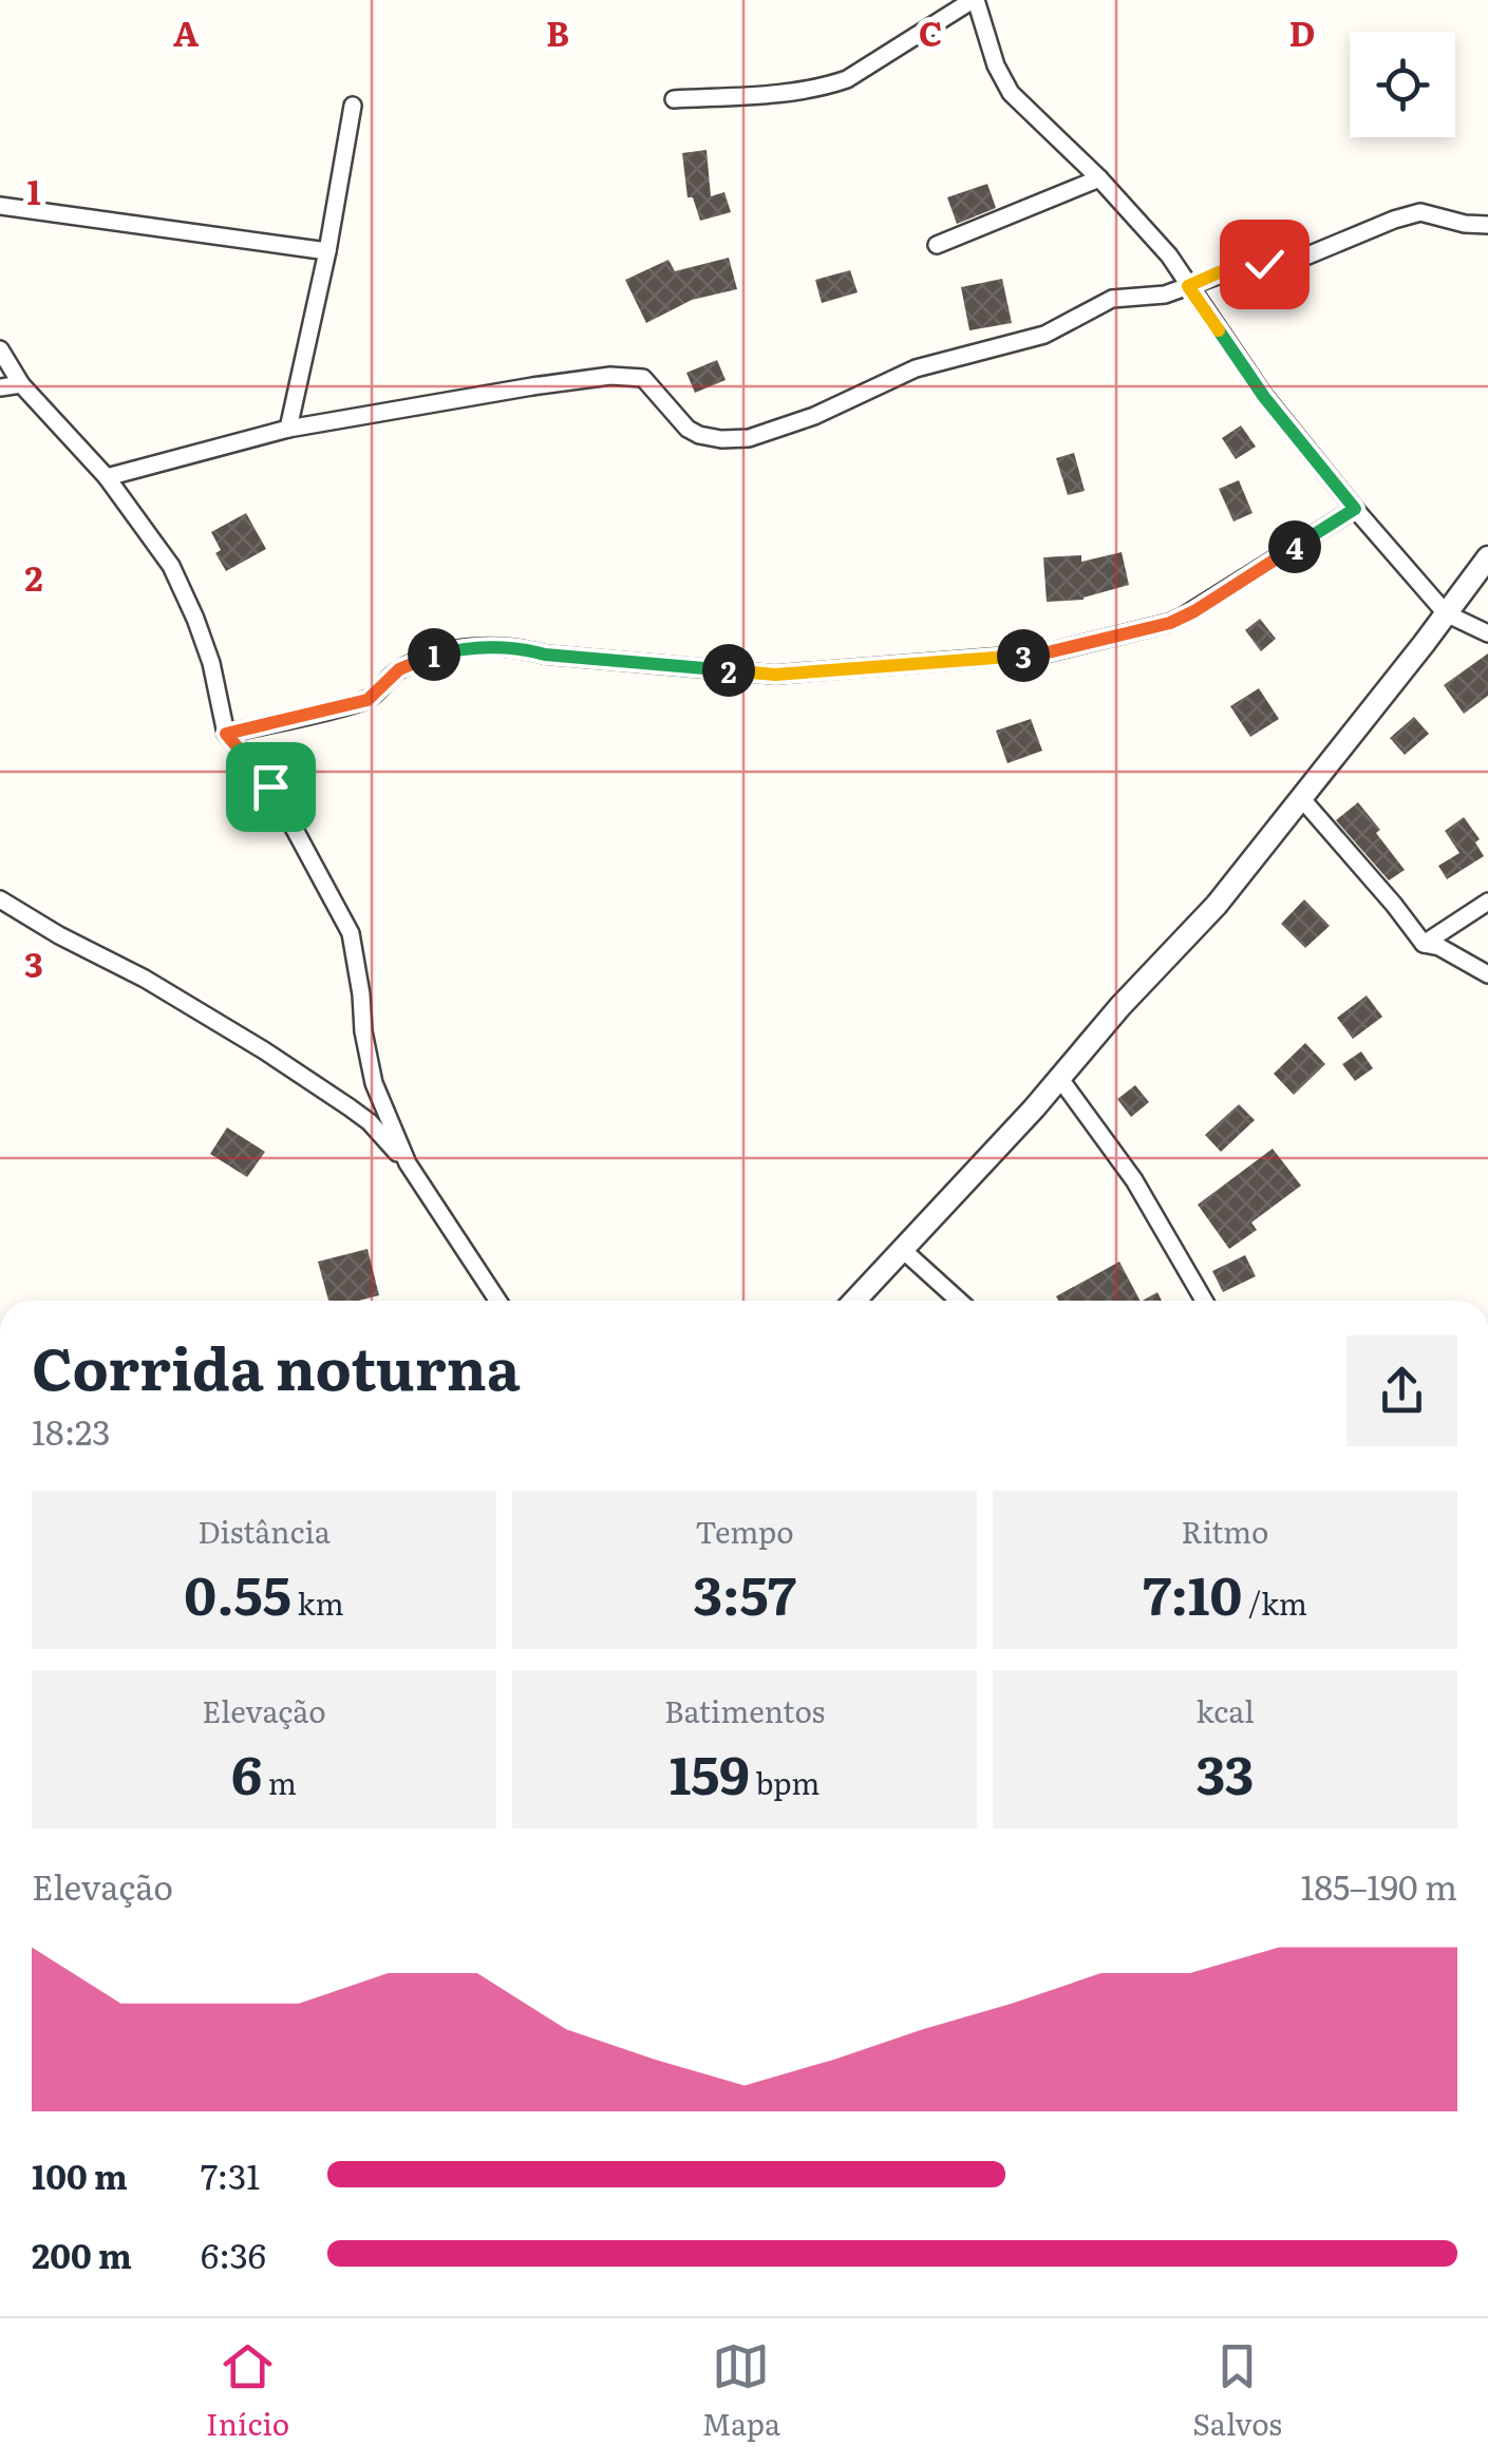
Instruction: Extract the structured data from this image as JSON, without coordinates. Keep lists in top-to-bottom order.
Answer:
{
  "page": {
    "pins": [
      "4",
      "1",
      "3",
      "2"
    ],
    "heading": ["Corrida noturna", "18:23"],
    "stats": [
      ["Distância", "0.55 km"],
      ["Tempo", "3:57"],
      ["Ritmo", "7:10 /km"],
      ["Elevação", "6 m"],
      ["Batimentos", "159 bpm"],
      ["kcal", "33"]
    ],
    "chart": ["Elevação", "185–190 m"],
    "list": [
      {
        "name": "100 m",
        "note": "7:31"
      },
      {
        "name": "200 m",
        "note": "6:36"
      }
    ],
    "tabs": ["Início", "Mapa", "Salvos"]
  },
  "grid": {
    "columns": [
      "A",
      "B",
      "C",
      "D"
    ],
    "rows": ["1", "2", "3"]
  }
}
